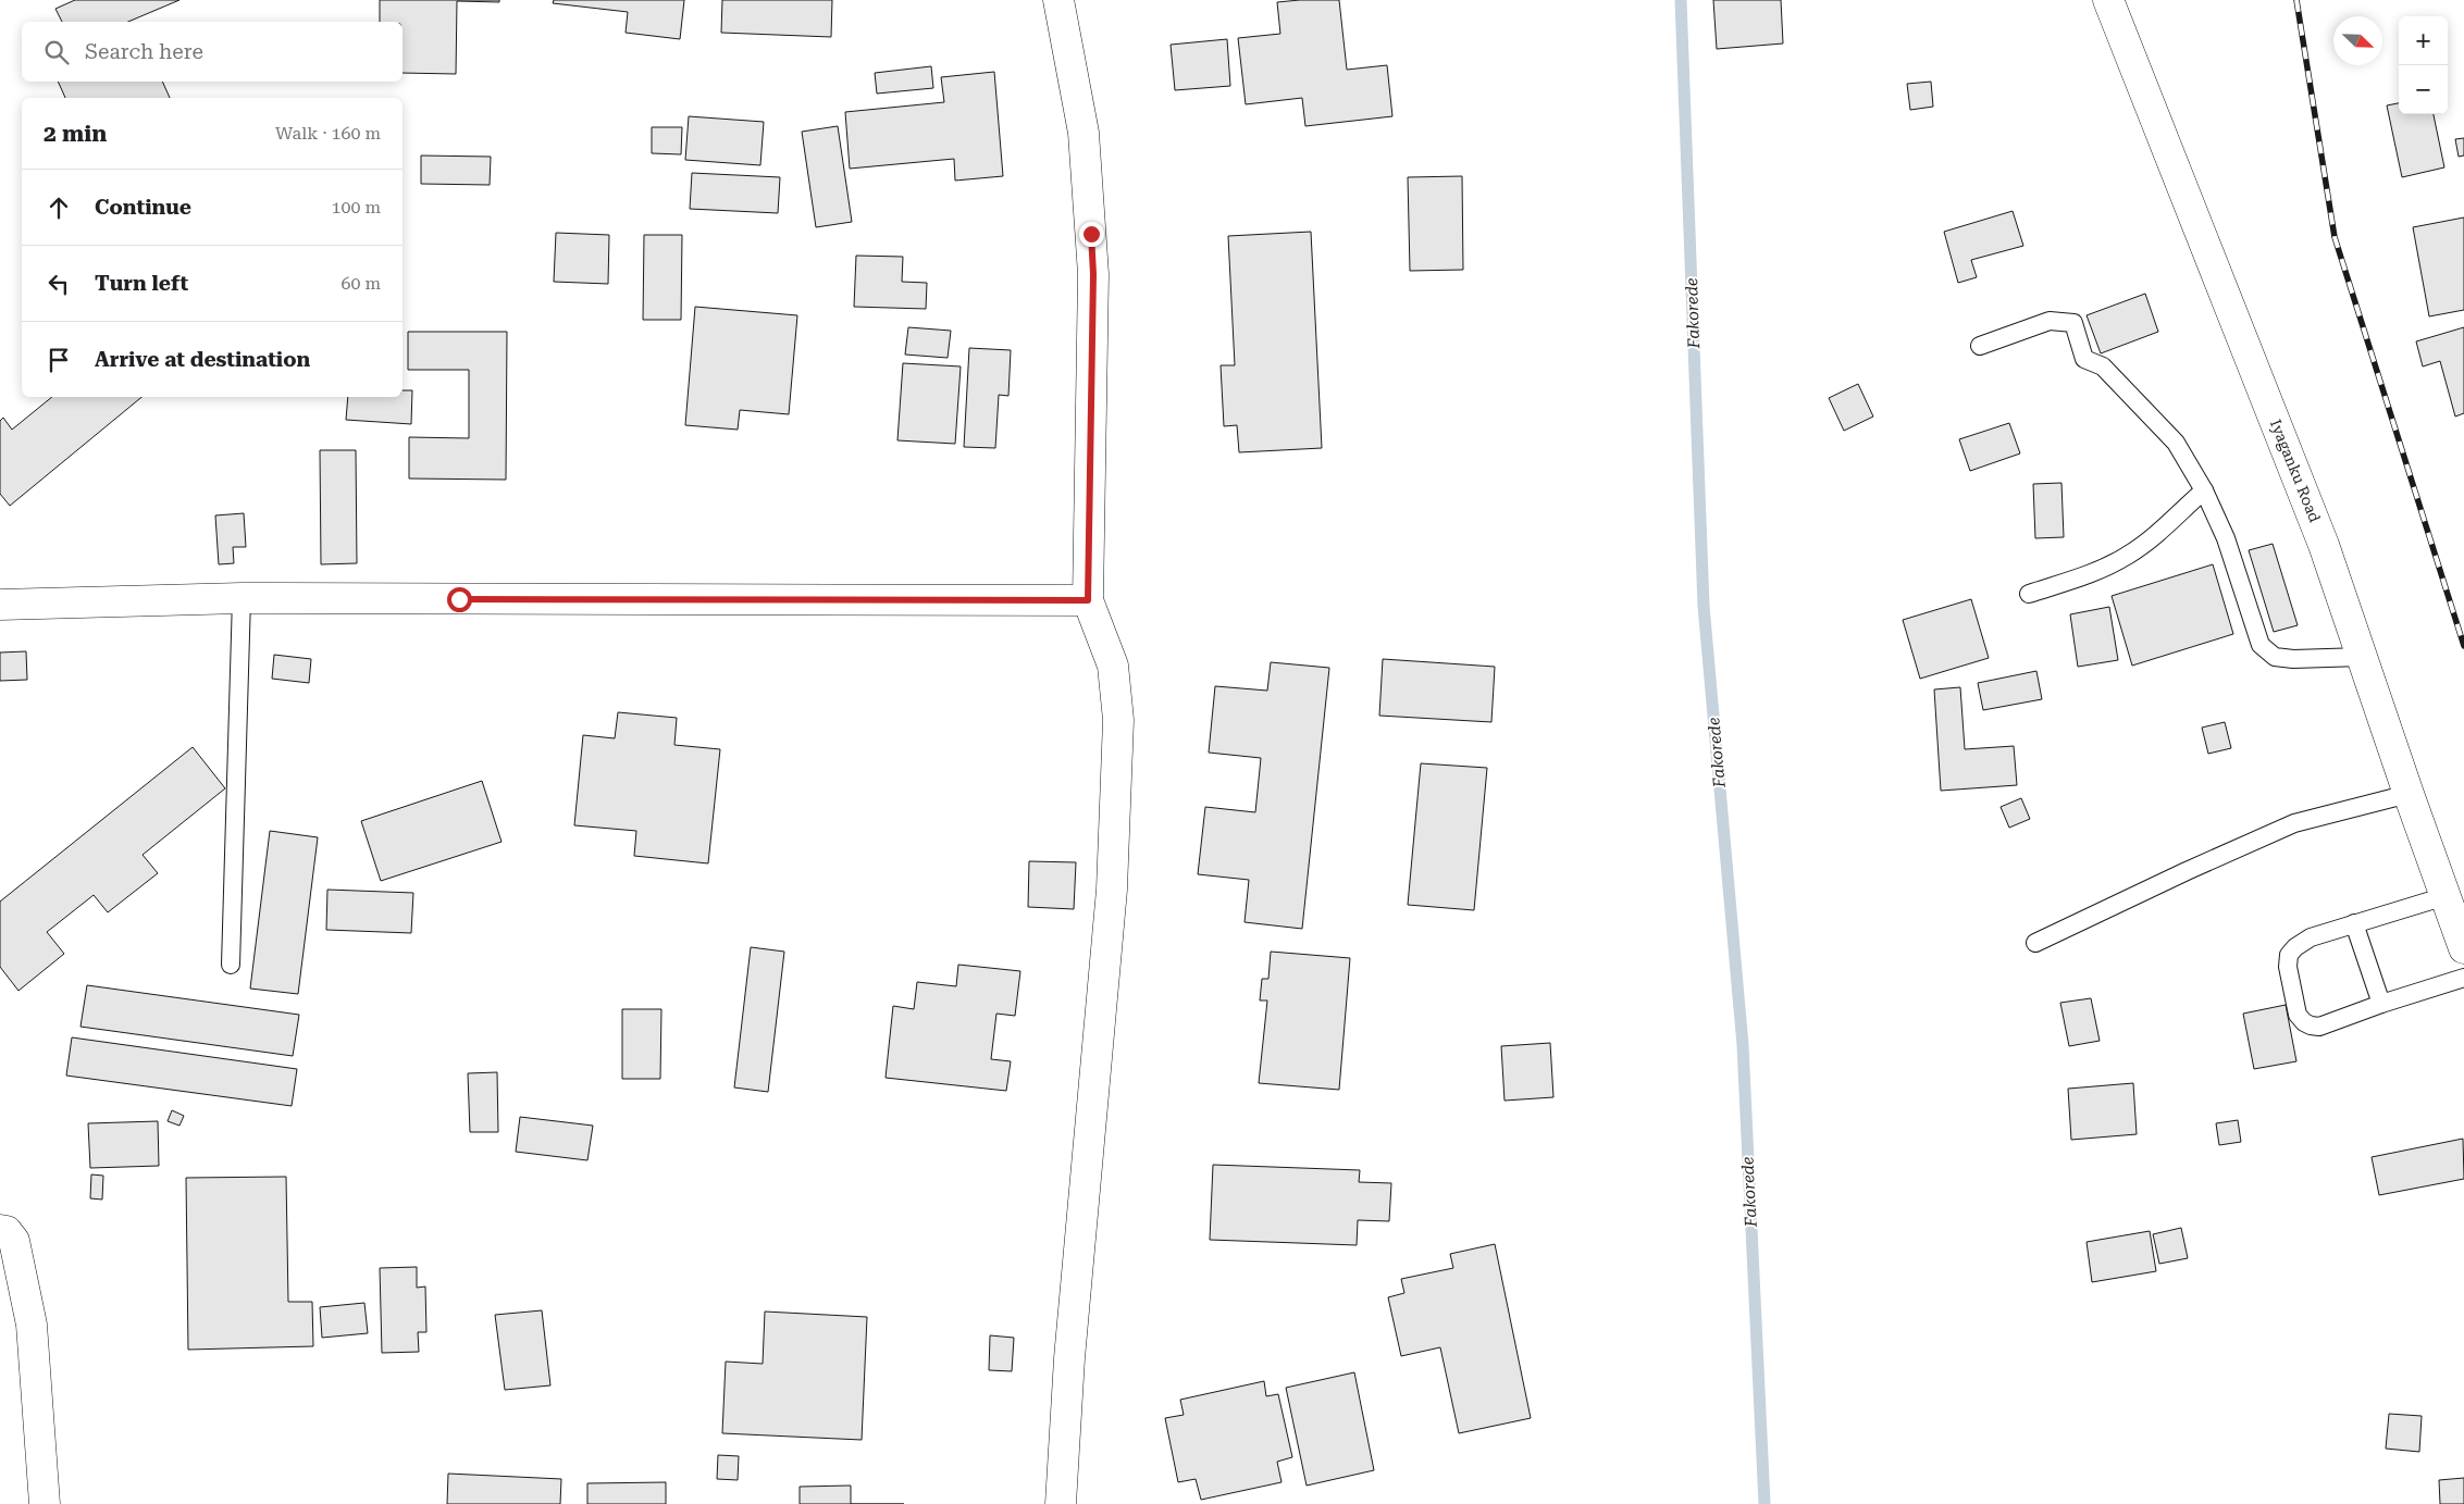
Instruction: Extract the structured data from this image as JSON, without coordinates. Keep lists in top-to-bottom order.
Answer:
{
  "streets": {
    "main road": ["Iyaganku Road"]
  },
  "water": ["Fakorede"],
  "north": "bottom right",
  "page": {
    "map_buttons": ["+", "−"],
    "search": "Search here",
    "heading": ["2 min", "Walk · 160 m"],
    "list": [
      ["Continue", "100 m"],
      ["Turn left", "60 m"],
      "Arrive at destination"
    ]
  }
}
